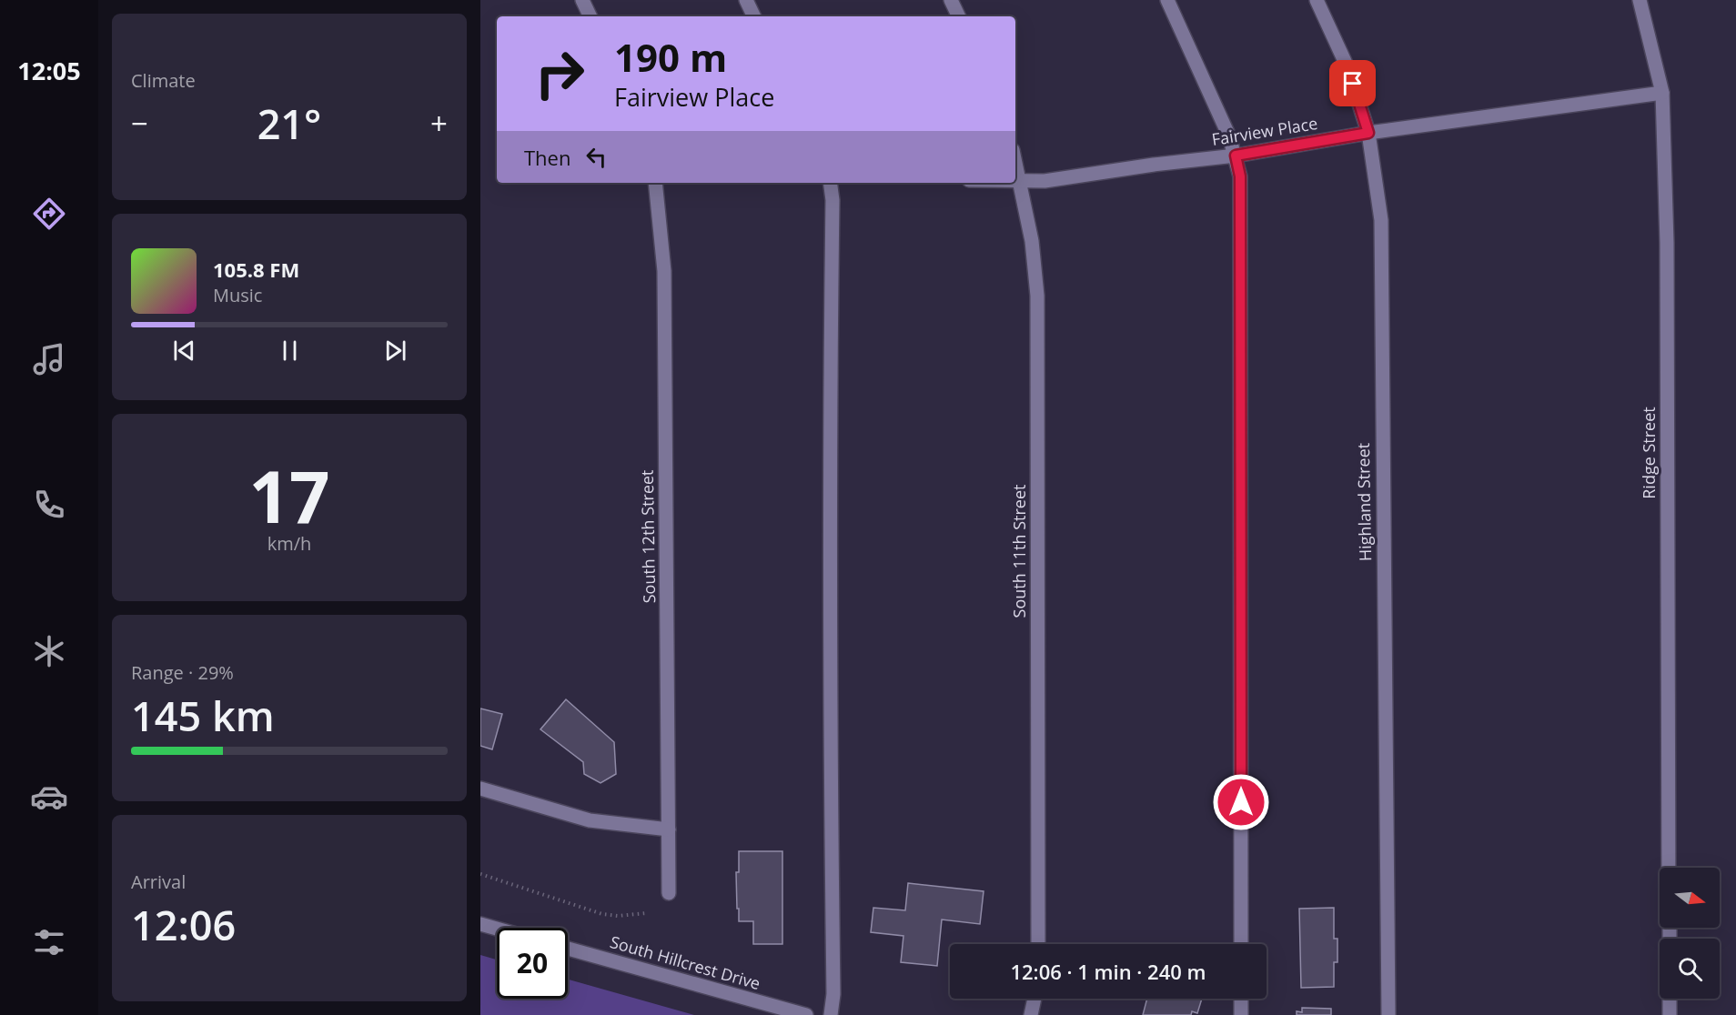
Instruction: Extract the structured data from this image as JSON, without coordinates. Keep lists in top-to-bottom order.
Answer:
{
  "streets": {
    "street": [
      "Fairview Place",
      "Ridge Street",
      "Highland Street",
      "South 12th Street",
      "South 11th Street",
      "South Hillcrest Drive"
    ]
  },
  "crossings": [
    ["Fairview Place", "Ridge Street"],
    ["Fairview Place", "Highland Street"],
    ["Fairview Place", "South 11th Street"]
  ],
  "north": "right",
  "page": {
    "tabs": "12:05",
    "tile": [
      "Climate",
      ["17", "km/h"],
      ["Range · 29%", "145 km"],
      ["Arrival", "12:06"]
    ],
    "turn": ["190 m", "Fairview Place"],
    "heat": ["−", "21°", "+"],
    "then": "Then",
    "song": ["105.8 FM", "Music"],
    "limit": "20",
    "trip": "12:06 · 1 min · 240 m"
  }
}
